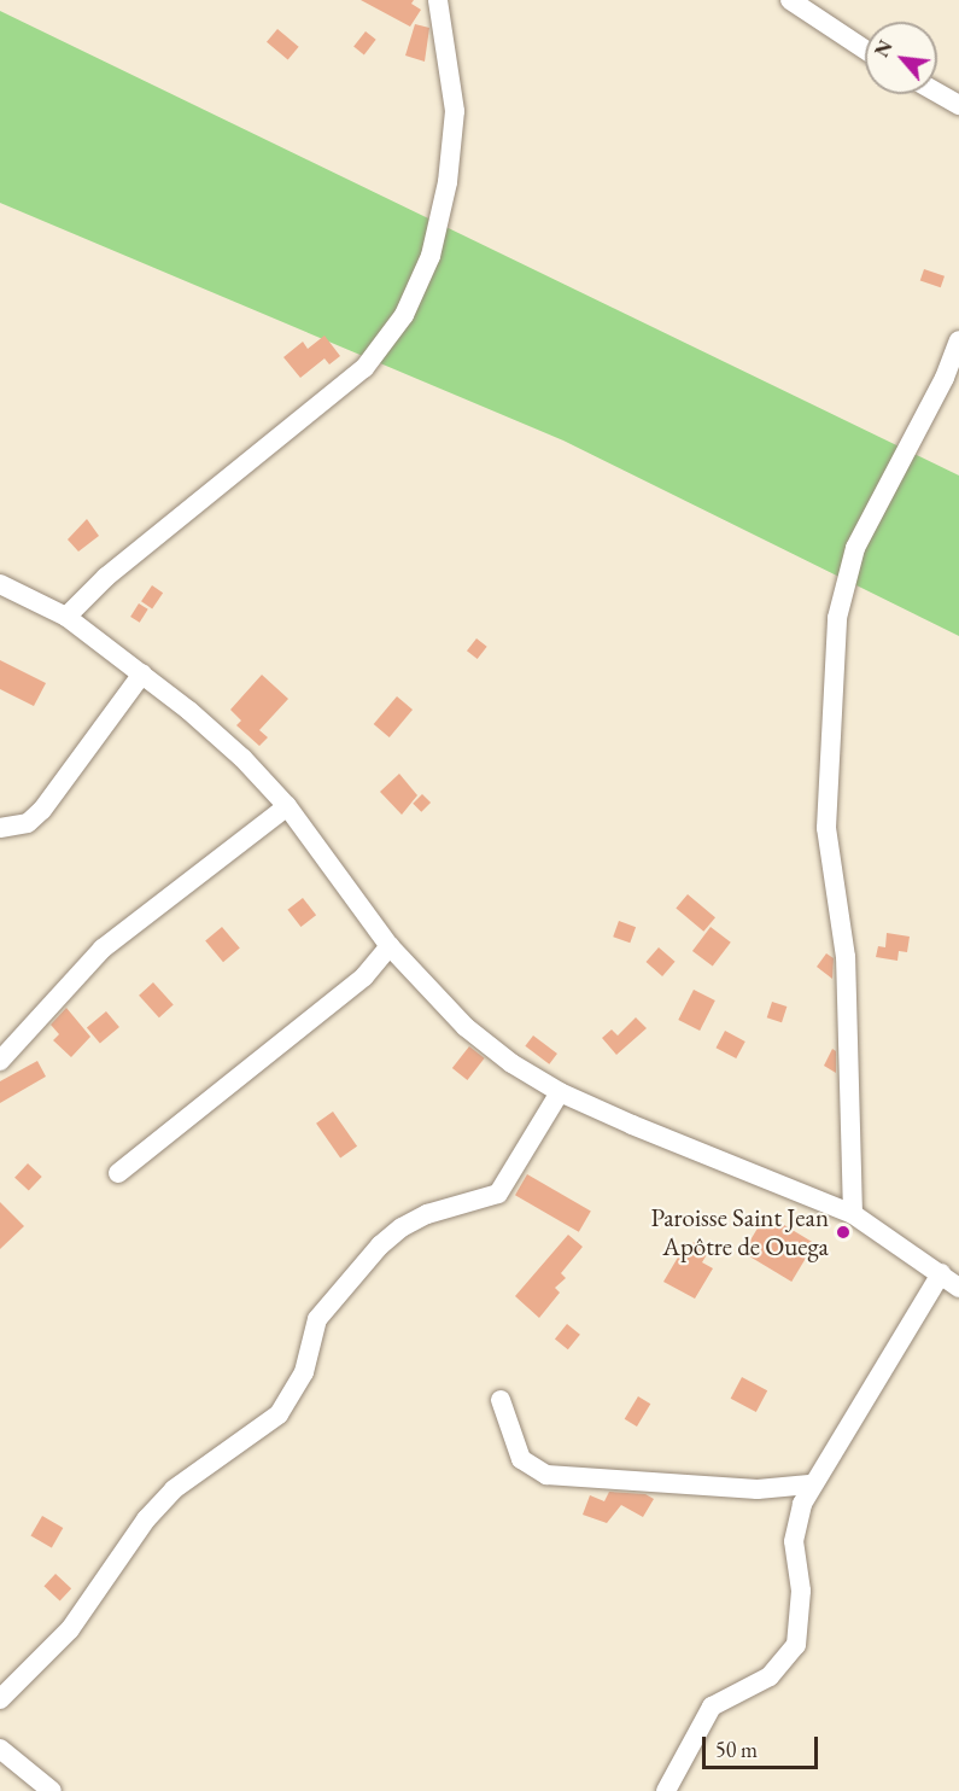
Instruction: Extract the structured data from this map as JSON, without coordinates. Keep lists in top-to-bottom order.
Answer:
{
  "places": ["Paroisse Saint Jean Apôtre de Ouega"],
  "scale_bar": "50 m",
  "north": "top left"
}
